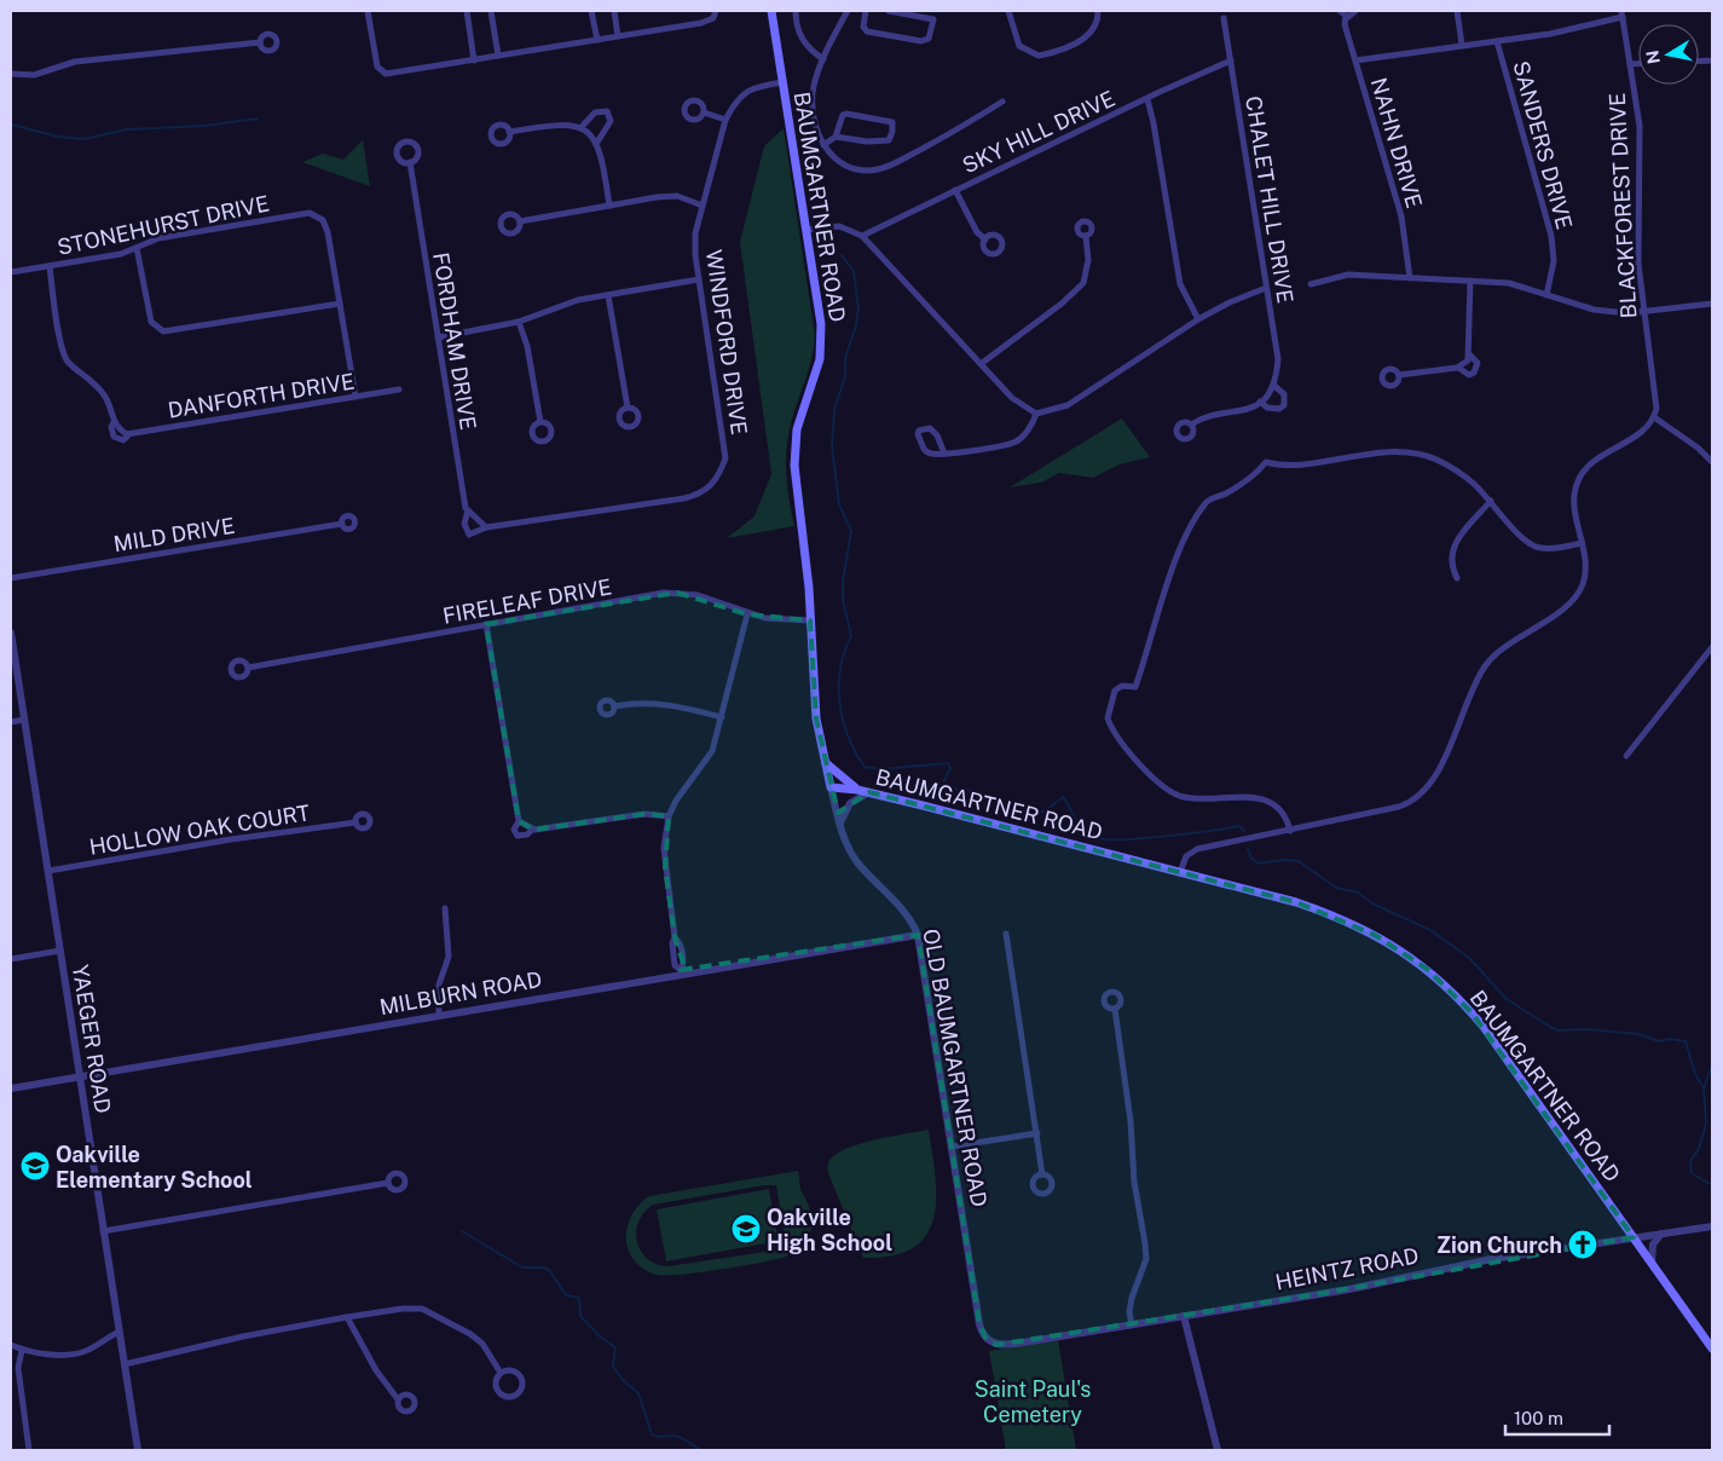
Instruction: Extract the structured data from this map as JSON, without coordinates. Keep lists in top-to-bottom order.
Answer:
{
  "streets": {
    "main road": ["BAUMGARTNER ROAD"],
    "street": [
      "SKY HILL DRIVE",
      "NAHN DRIVE",
      "SANDERS DRIVE",
      "CHALET HILL DRIVE",
      "BLACKFOREST DRIVE",
      "STONEHURST DRIVE",
      "FORDHAM DRIVE",
      "WINDFORD DRIVE",
      "DANFORTH DRIVE",
      "MILD DRIVE",
      "FIRELEAF DRIVE",
      "HOLLOW OAK COURT",
      "MILBURN ROAD",
      "YAEGER ROAD",
      "OLD BAUMGARTNER ROAD",
      "HEINTZ ROAD"
    ]
  },
  "crossings": [
    ["SKY HILL DRIVE", "CHALET HILL DRIVE"],
    ["BAUMGARTNER ROAD", "WINDFORD DRIVE"],
    ["BAUMGARTNER ROAD", "FIRELEAF DRIVE"],
    ["BAUMGARTNER ROAD", "OLD BAUMGARTNER ROAD"],
    ["BAUMGARTNER ROAD", "HEINTZ ROAD"],
    ["STONEHURST DRIVE", "DANFORTH DRIVE"],
    ["FORDHAM DRIVE", "WINDFORD DRIVE"],
    ["HOLLOW OAK COURT", "YAEGER ROAD"],
    ["MILBURN ROAD", "YAEGER ROAD"],
    ["MILBURN ROAD", "OLD BAUMGARTNER ROAD"],
    ["OLD BAUMGARTNER ROAD", "HEINTZ ROAD"]
  ],
  "parks": ["Saint Paul's Cemetery"],
  "places": {
    "school or university": ["Oakville Elementary School", "Oakville High School"],
    "church": ["Zion Church"]
  },
  "scale_bar": "100 m",
  "north": "left"
}
